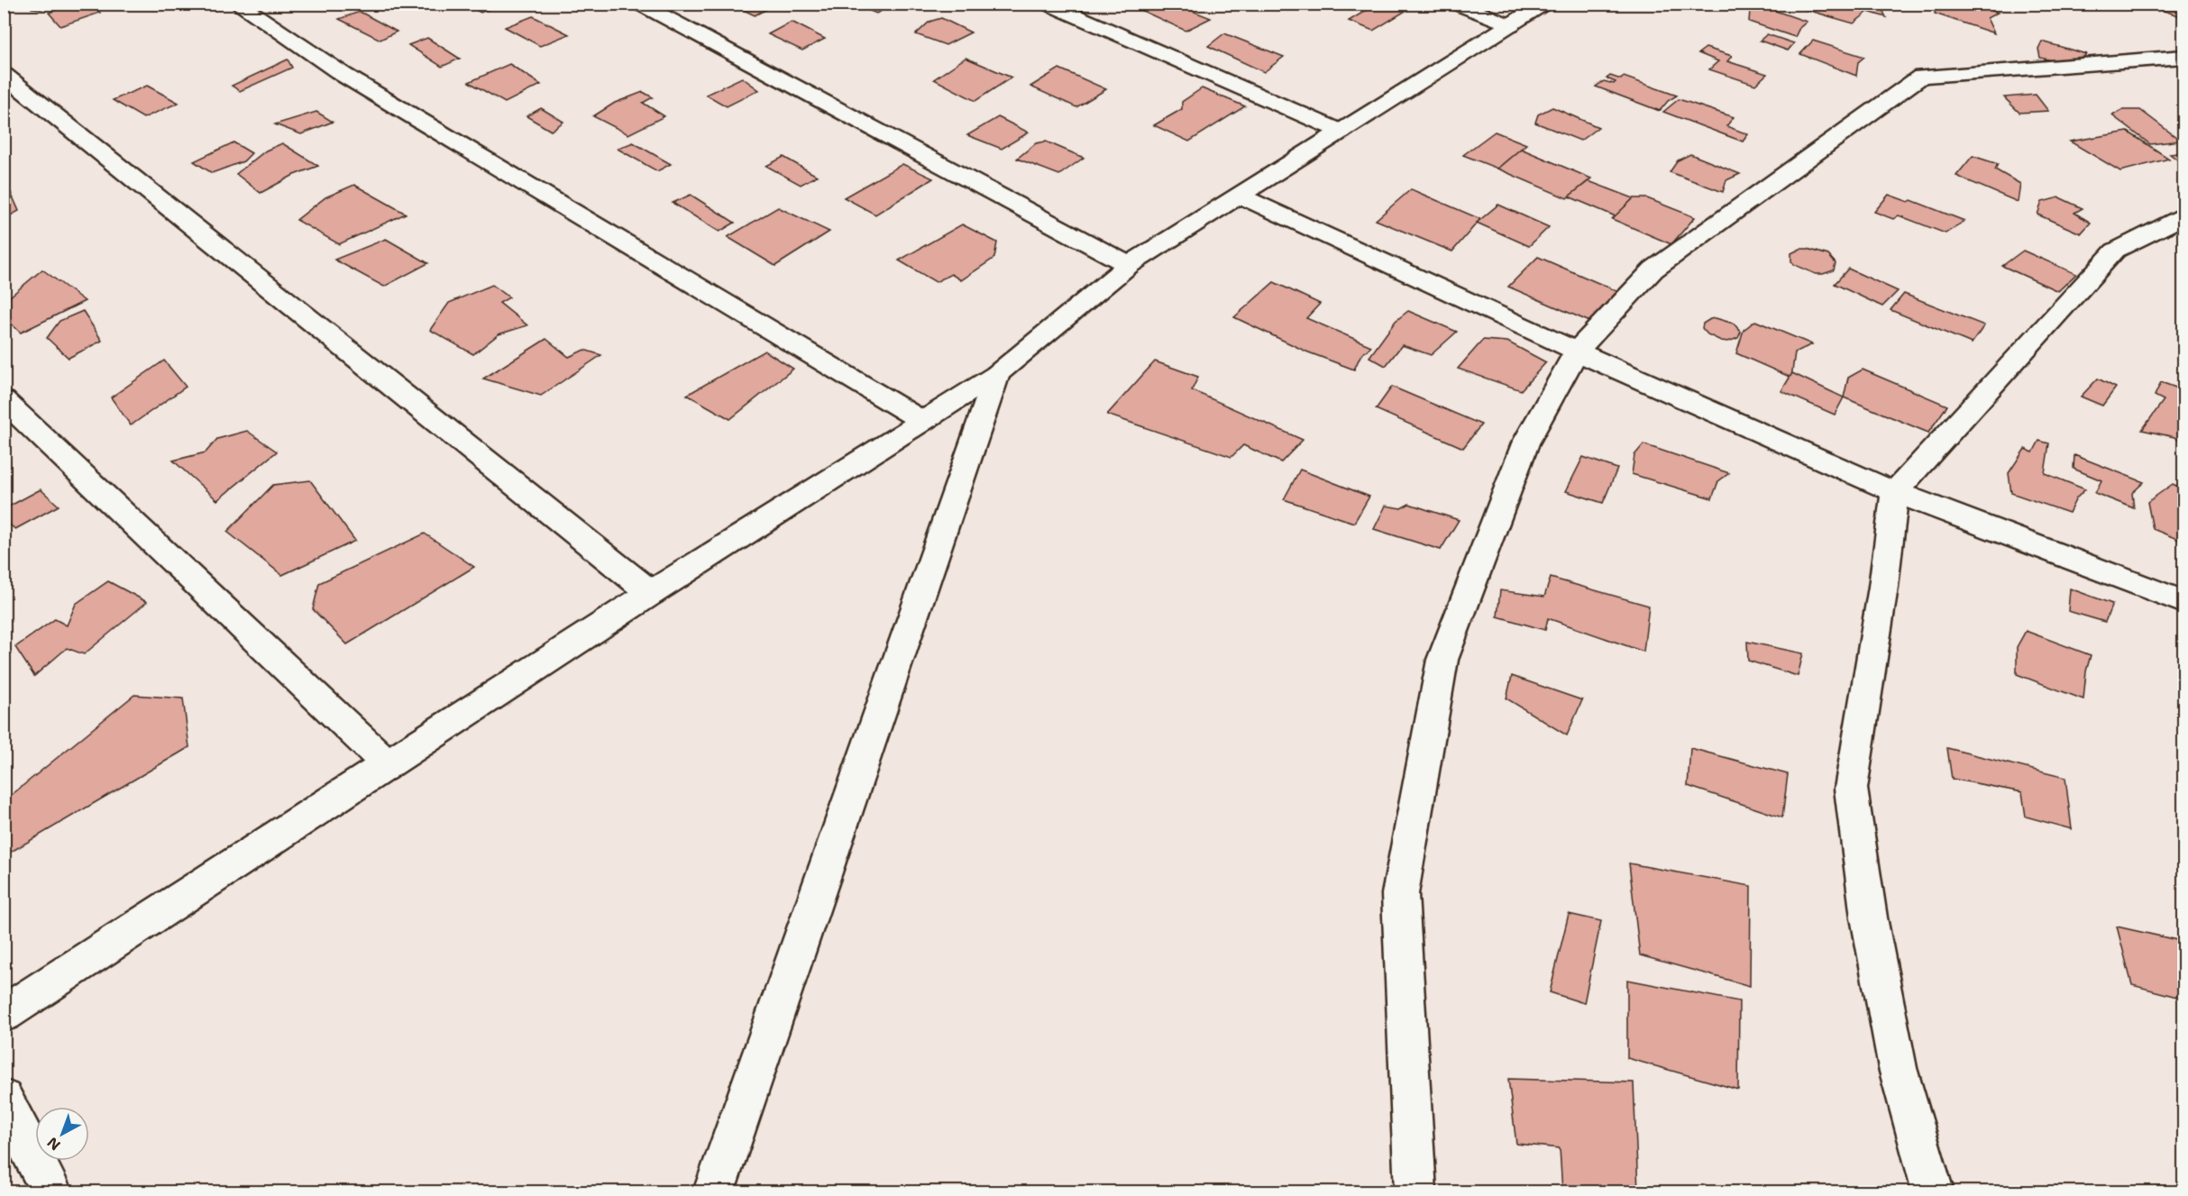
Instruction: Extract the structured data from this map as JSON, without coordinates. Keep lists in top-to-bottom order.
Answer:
{
  "north": "bottom left"
}
